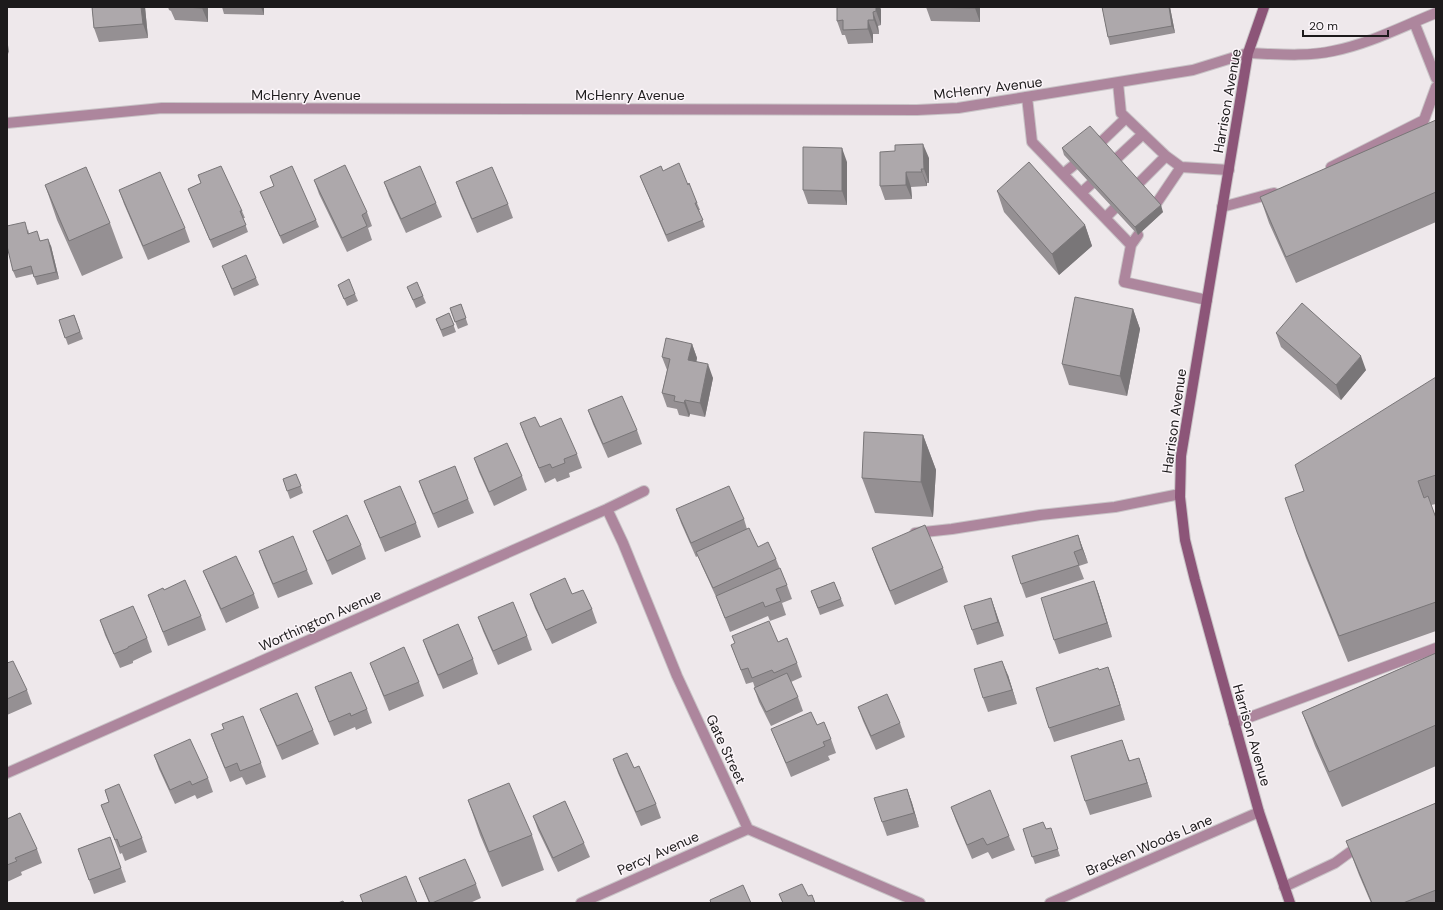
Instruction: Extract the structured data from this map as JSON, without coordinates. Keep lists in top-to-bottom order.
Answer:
{
  "streets": {
    "main road": ["Harrison Avenue"],
    "street": [
      "McHenry Avenue",
      "Worthington Avenue",
      "Gate Street",
      "Bracken Woods Lane",
      "Percy Avenue"
    ]
  },
  "crossings": [
    ["McHenry Avenue", "Harrison Avenue"],
    ["Harrison Avenue", "Bracken Woods Lane"],
    ["Worthington Avenue", "Gate Street"],
    ["Gate Street", "Percy Avenue"]
  ],
  "scale_bar": "20 m"
}
